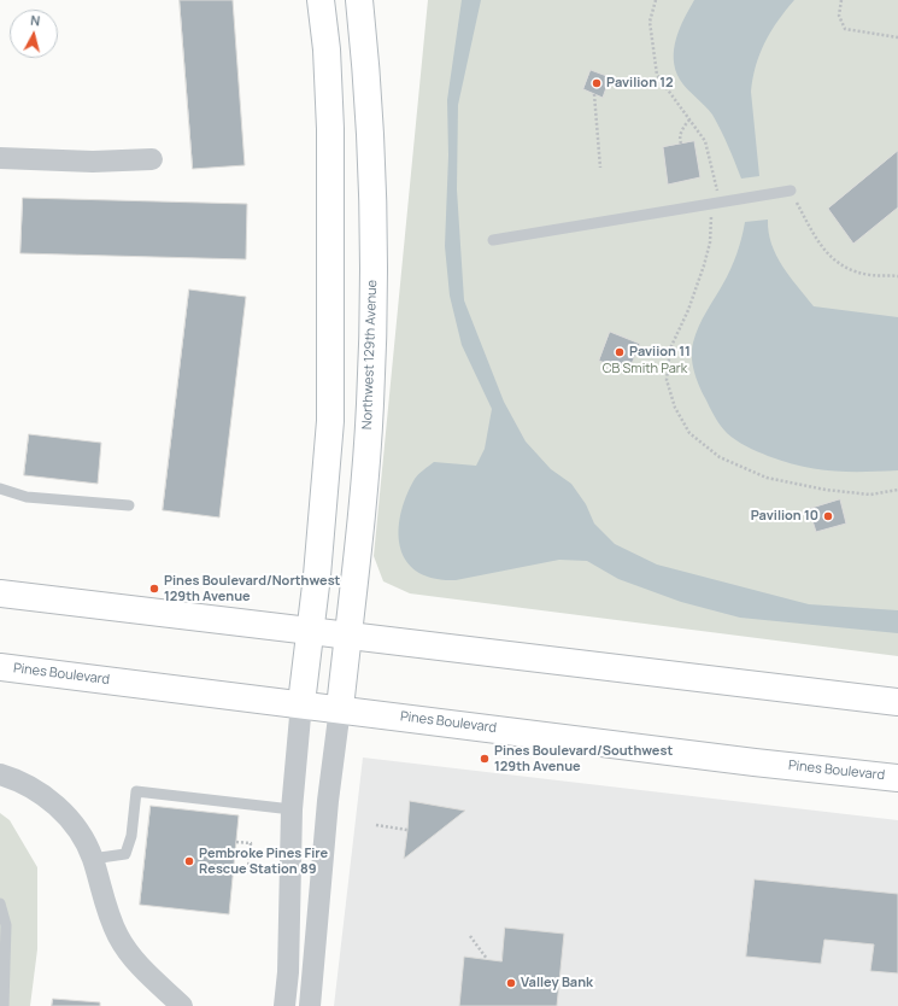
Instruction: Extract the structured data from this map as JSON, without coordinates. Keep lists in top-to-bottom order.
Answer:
{
  "streets": {
    "main road": ["Northwest 129th Avenue", "Pines Boulevard"]
  },
  "crossings": [
    ["Northwest 129th Avenue", "Pines Boulevard"]
  ],
  "parks": ["CB Smith Park"],
  "places": [
    "Pavilion 12",
    "Paviion 11",
    "Pavilion 10",
    "Pines Boulevard/Northwest 129th Avenue",
    "Pines Boulevard/Southwest 129th Avenue",
    "Pembroke Pines Fire Rescue Station 89",
    "Valley Bank"
  ],
  "north": "top"
}
